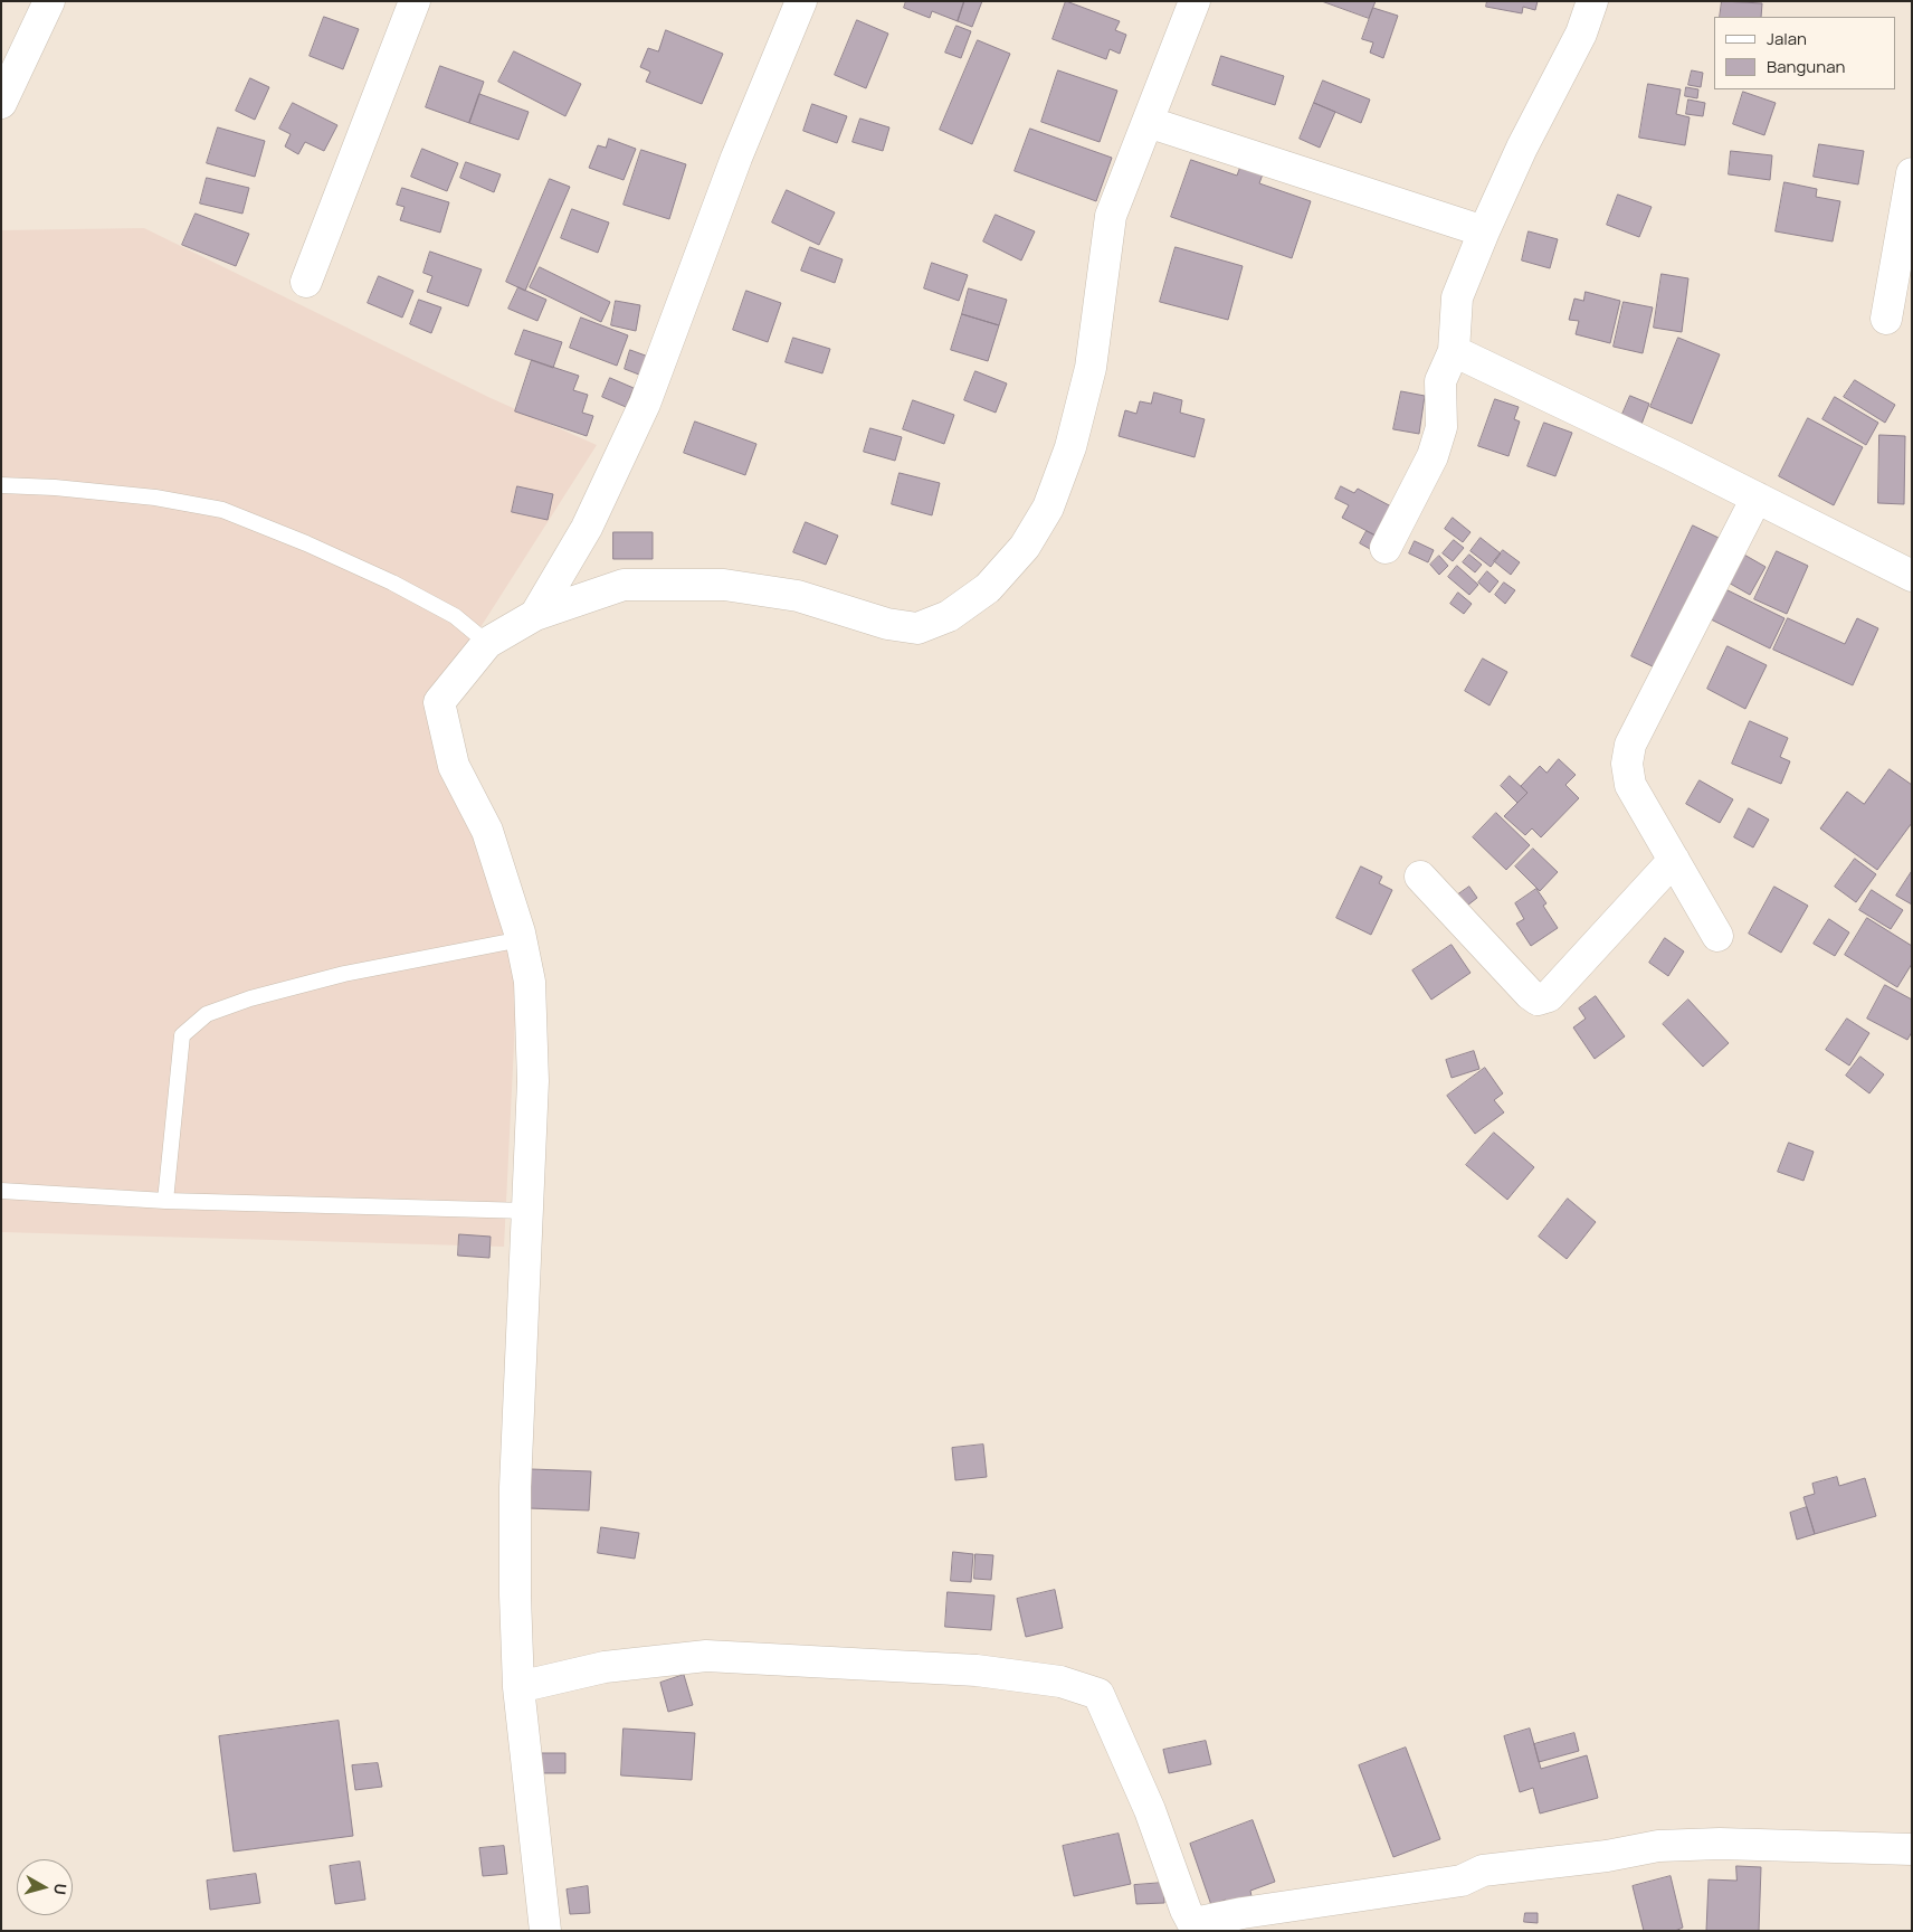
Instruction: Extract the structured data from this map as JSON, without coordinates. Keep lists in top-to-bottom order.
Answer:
{
  "legend": ["Jalan", "Bangunan"],
  "north": "right"
}
